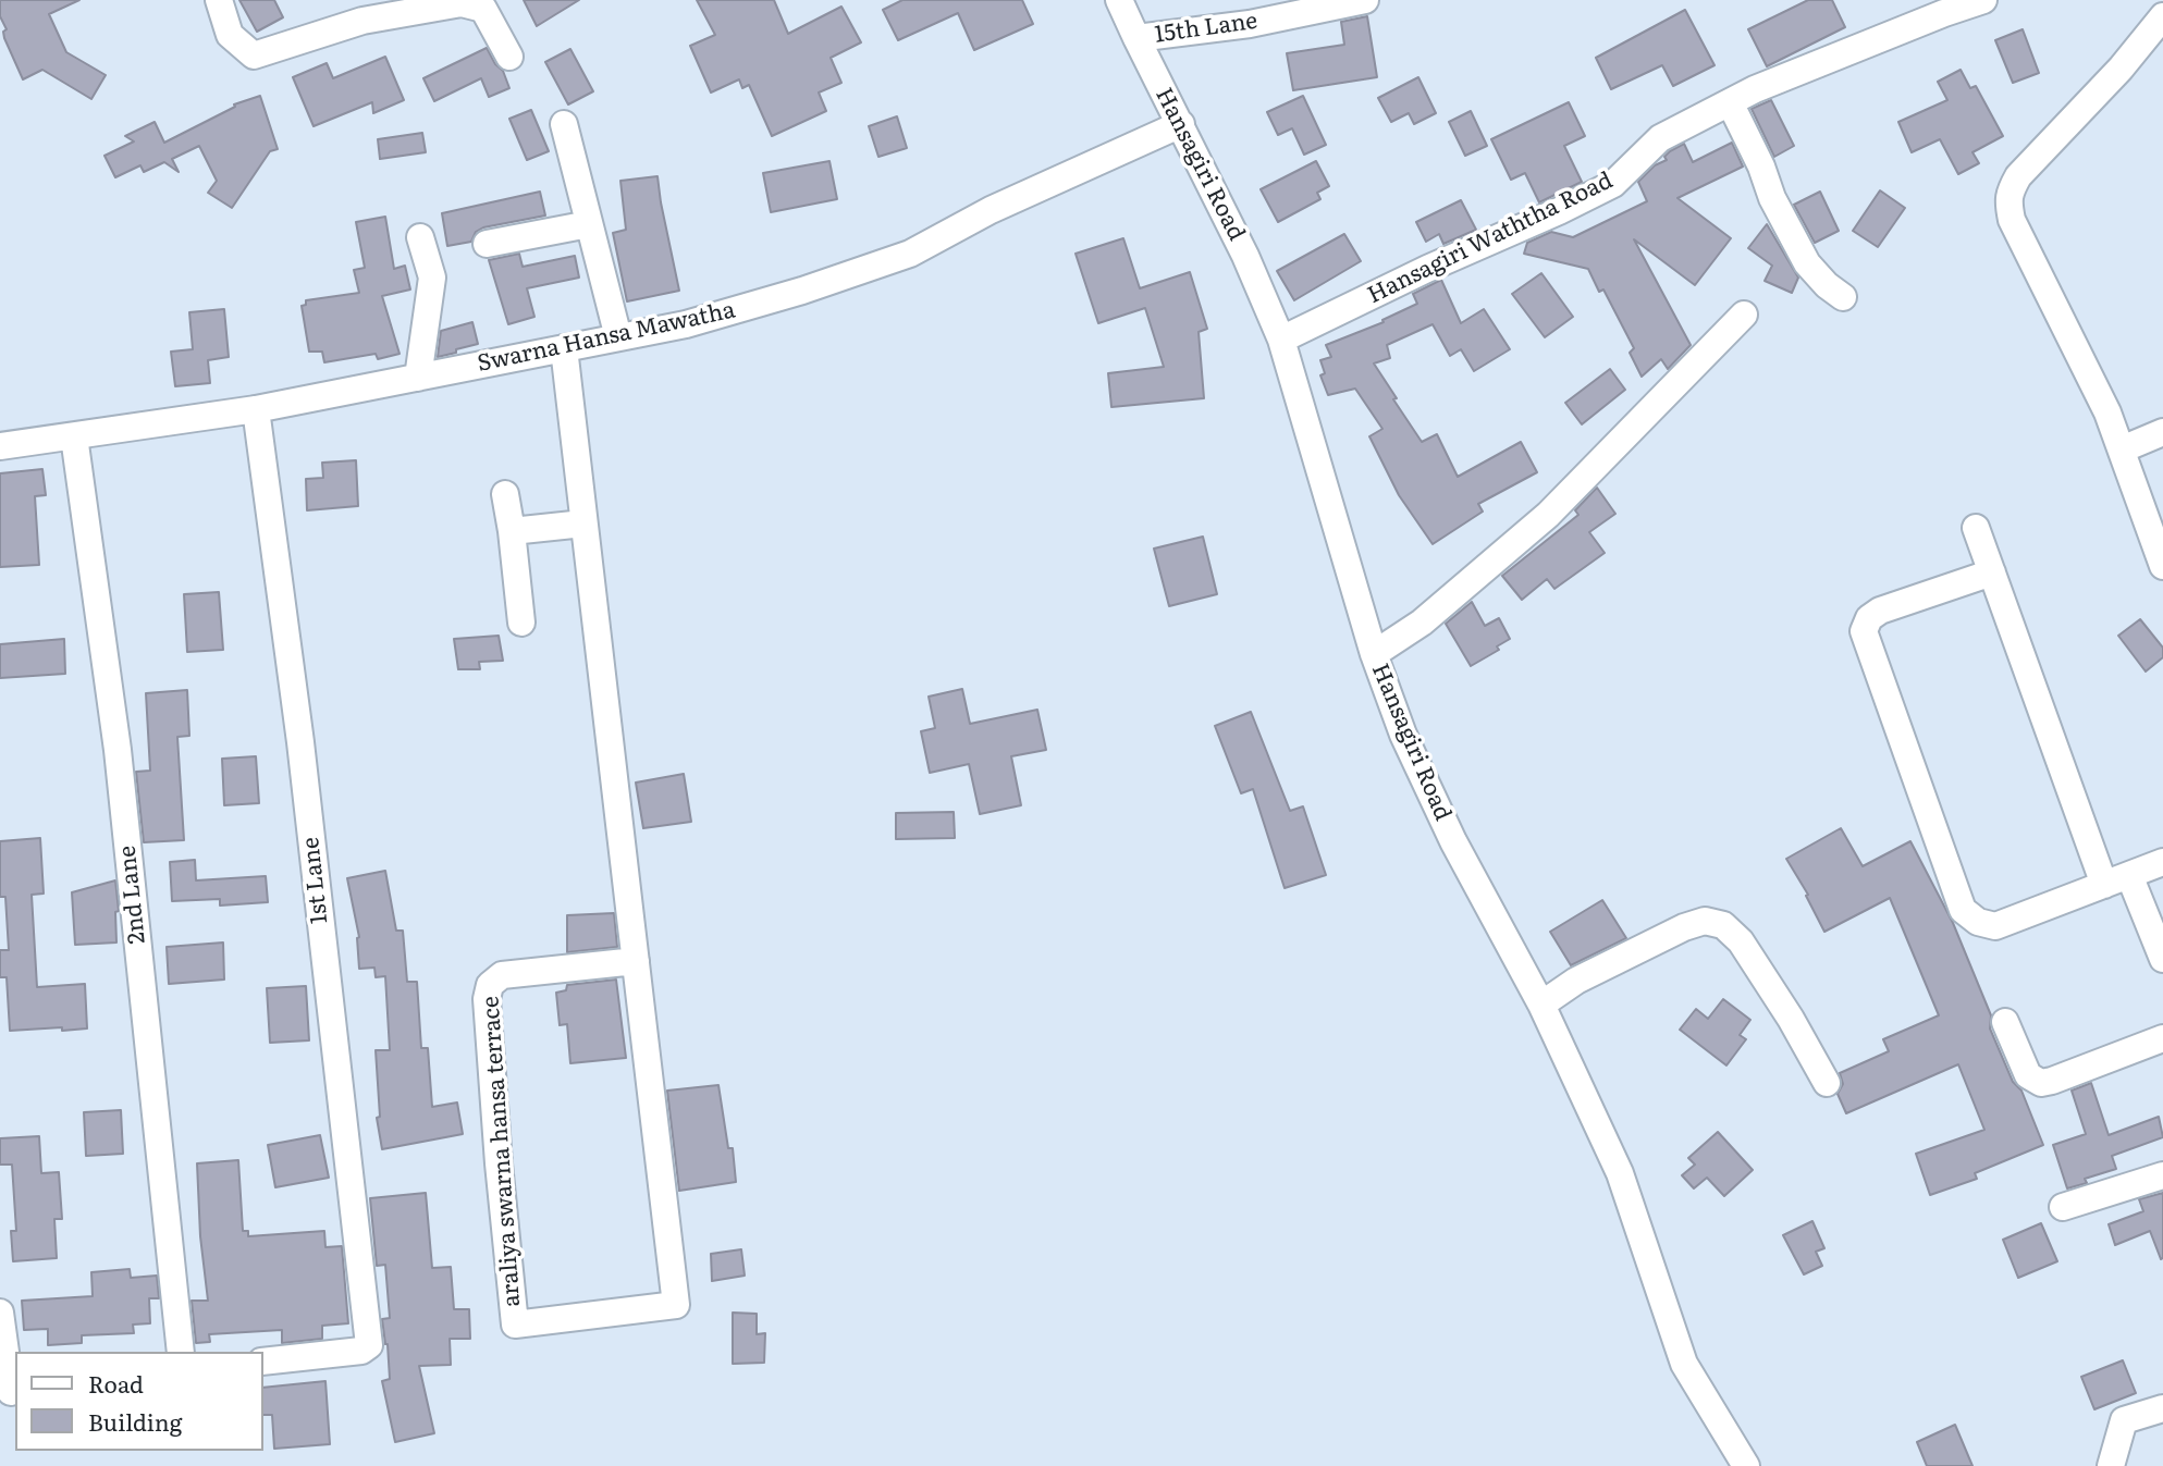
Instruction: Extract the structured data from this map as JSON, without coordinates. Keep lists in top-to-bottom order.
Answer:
{
  "streets": {
    "street": [
      "15th Lane",
      "Hansagiri Road",
      "Hansagiri Waththa Road",
      "Swarna Hansa Mawatha",
      "1st Lane",
      "2nd Lane",
      "araliya swarna hansa terrace"
    ]
  },
  "crossings": [
    ["15th Lane", "Hansagiri Road"],
    ["Hansagiri Road", "Hansagiri Waththa Road"],
    ["Hansagiri Road", "Swarna Hansa Mawatha"],
    ["Swarna Hansa Mawatha", "1st Lane"],
    ["Swarna Hansa Mawatha", "2nd Lane"],
    ["Swarna Hansa Mawatha", "araliya swarna hansa terrace"]
  ],
  "legend": ["Road", "Building"]
}
